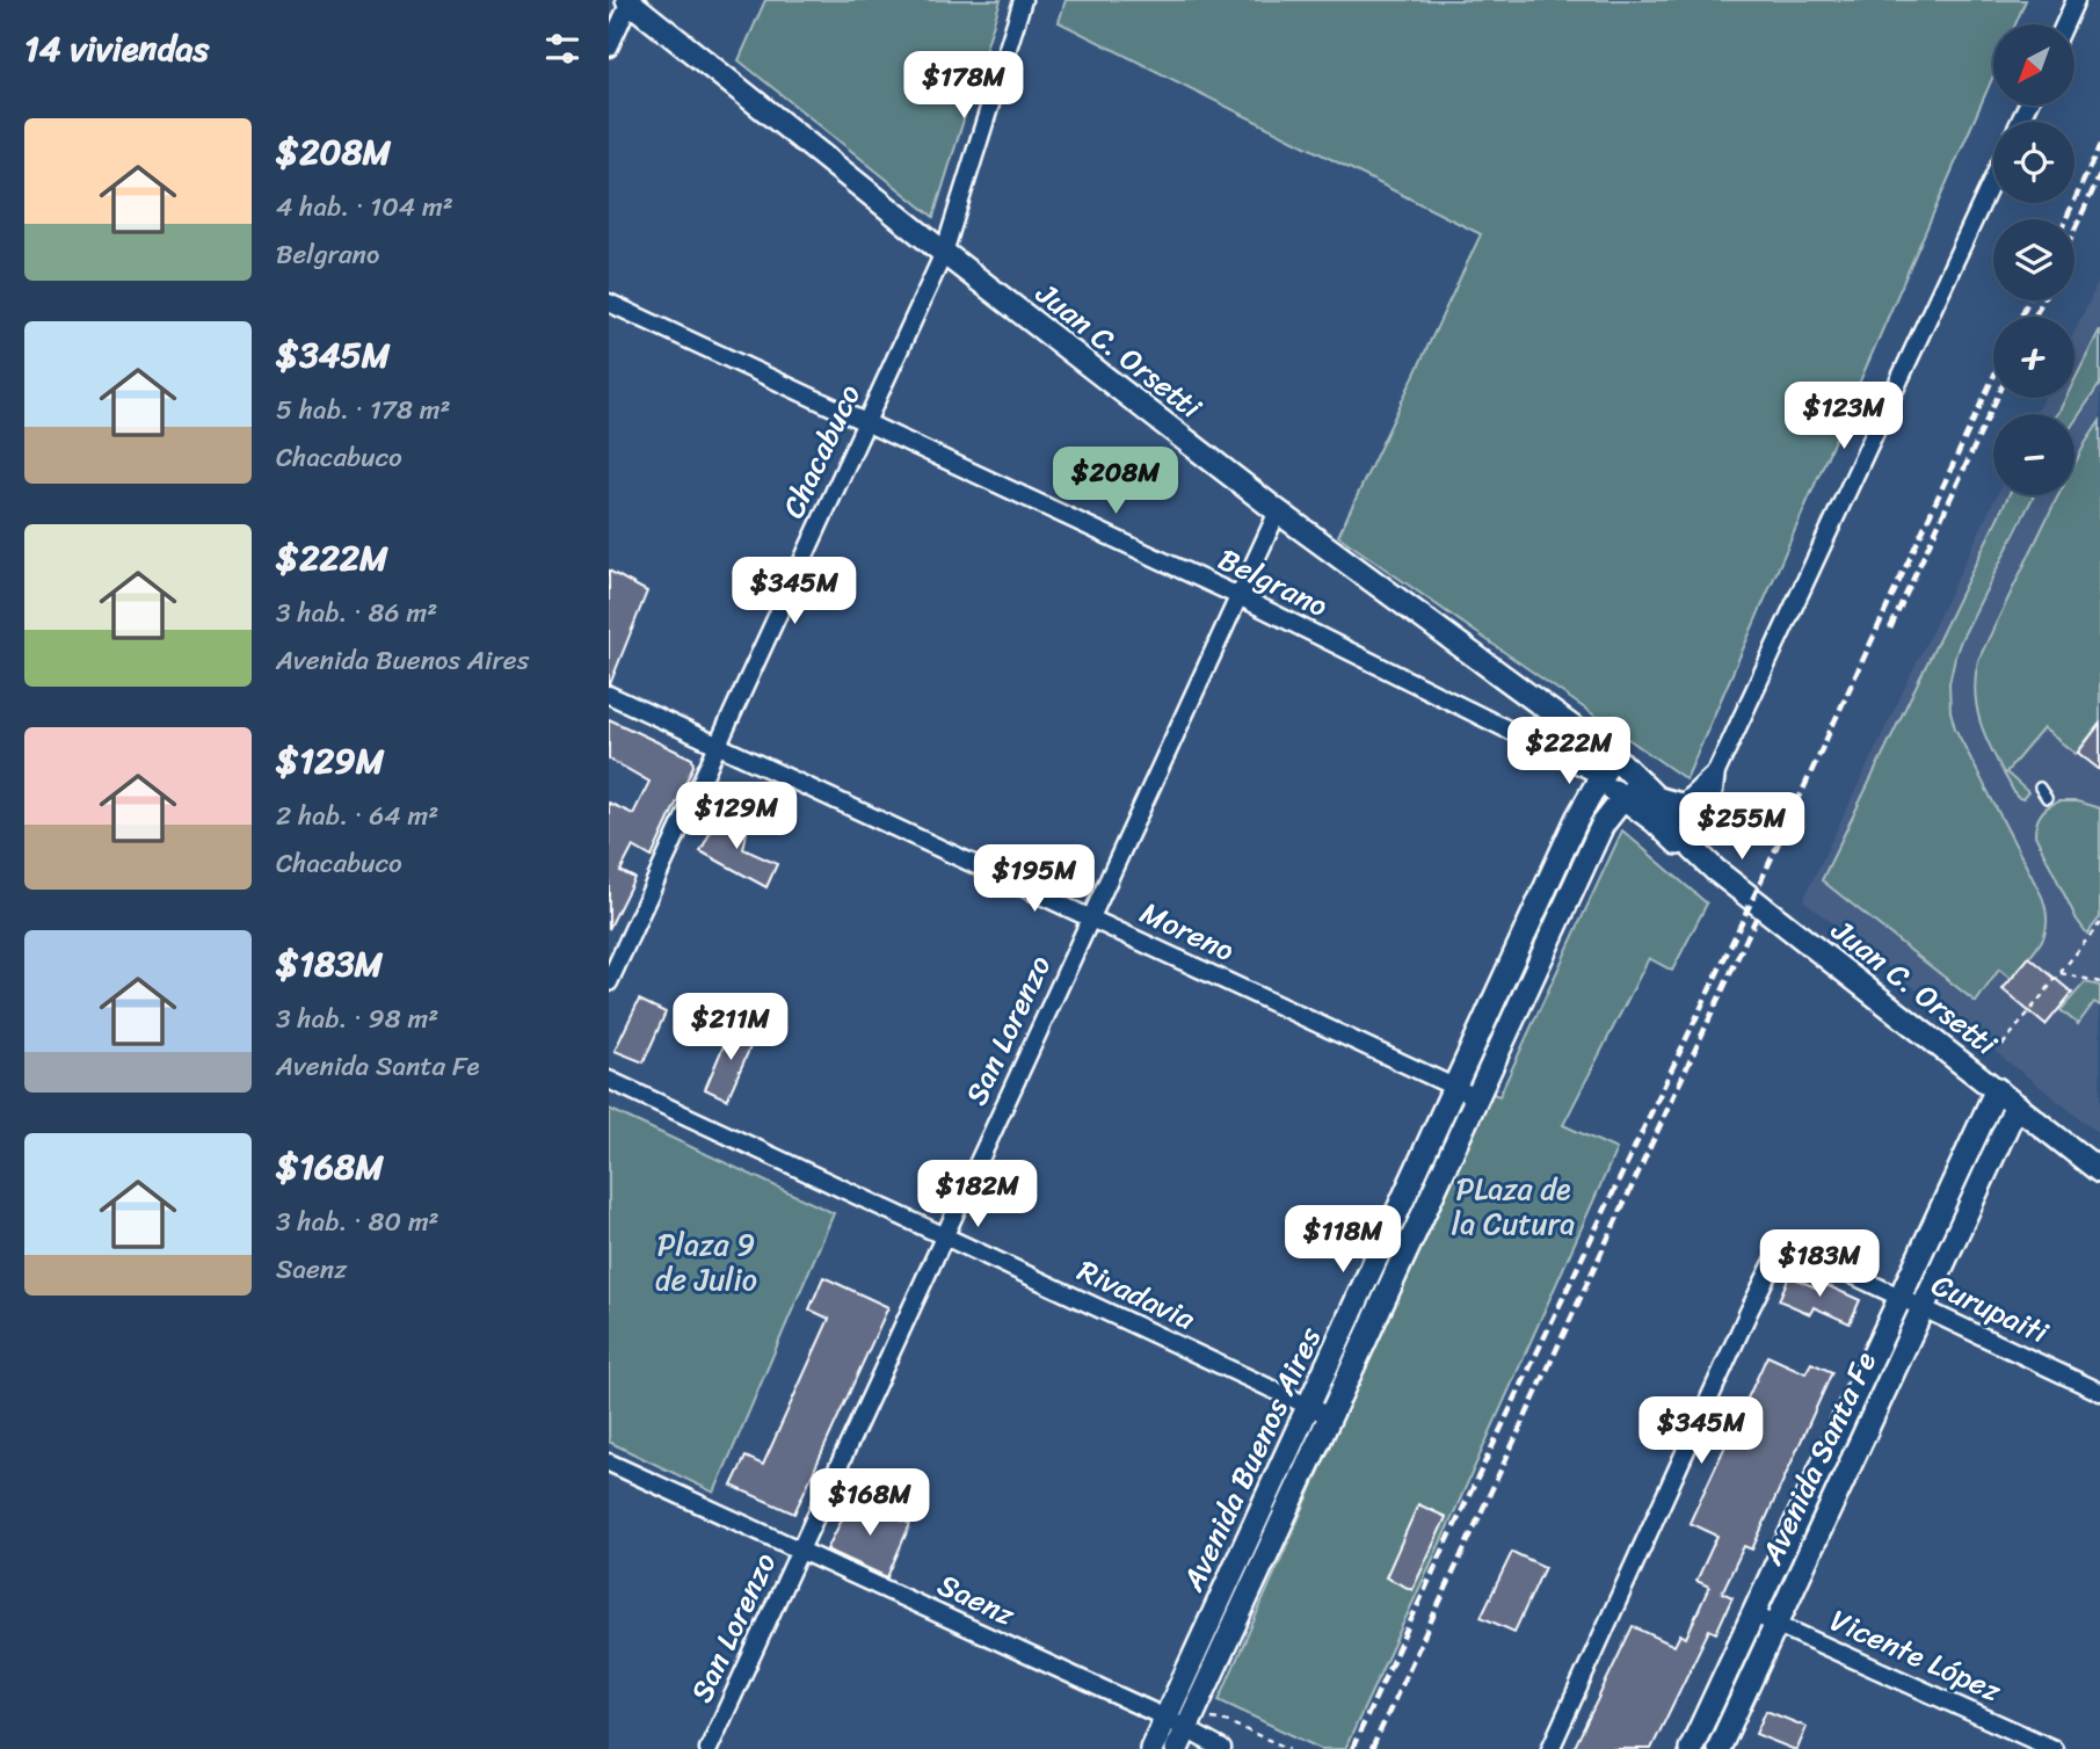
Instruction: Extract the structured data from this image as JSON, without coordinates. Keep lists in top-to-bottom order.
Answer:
{
  "streets": {
    "main road": ["Juan C. Orsetti", "Avenida Santa Fe", "Avenida Buenos Aires"],
    "street": [
      "Chacabuco",
      "Belgrano",
      "Moreno",
      "San Lorenzo",
      "Rivadavia",
      "Curupaiti",
      "Saenz",
      "Vicente López"
    ]
  },
  "crossings": [
    ["Juan C. Orsetti", "Chacabuco"],
    ["Juan C. Orsetti", "Belgrano"],
    ["Juan C. Orsetti", "San Lorenzo"],
    ["Juan C. Orsetti", "Avenida Santa Fe"],
    ["Juan C. Orsetti", "Avenida Buenos Aires"],
    ["Chacabuco", "Belgrano"],
    ["Chacabuco", "Moreno"],
    ["Belgrano", "San Lorenzo"],
    ["Belgrano", "Avenida Buenos Aires"],
    ["Moreno", "San Lorenzo"],
    ["Moreno", "Avenida Buenos Aires"],
    ["San Lorenzo", "Rivadavia"],
    ["San Lorenzo", "Saenz"],
    ["Rivadavia", "Avenida Buenos Aires"],
    ["Curupaiti", "Avenida Santa Fe"],
    ["Avenida Santa Fe", "Vicente López"],
    ["Avenida Buenos Aires", "Saenz"]
  ],
  "parks": ["PLaza de la Cutura", "Plaza 9 de Julio"],
  "north": "bottom left",
  "page": {
    "heading": "14 viviendas",
    "map_buttons": ["+", "−"],
    "price": [
      "$178M",
      "$123M",
      "$208M",
      "$345M",
      "$222M",
      "$129M",
      "$255M",
      "$195M",
      "$211M",
      "$182M",
      "$118M",
      "$183M",
      "$345M",
      "$168M"
    ],
    "list": [
      {
        "name": "$208M",
        "note": "4 hab. · 104 m² · Belgrano"
      },
      {
        "name": "$345M",
        "note": "5 hab. · 178 m² · Chacabuco"
      },
      {
        "name": "$222M",
        "note": "3 hab. · 86 m² · Avenida Buenos Aires"
      },
      {
        "name": "$129M",
        "note": "2 hab. · 64 m² · Chacabuco"
      },
      {
        "name": "$183M",
        "note": "3 hab. · 98 m² · Avenida Santa Fe"
      },
      {
        "name": "$168M",
        "note": "3 hab. · 80 m² · Saenz"
      }
    ]
  }
}
